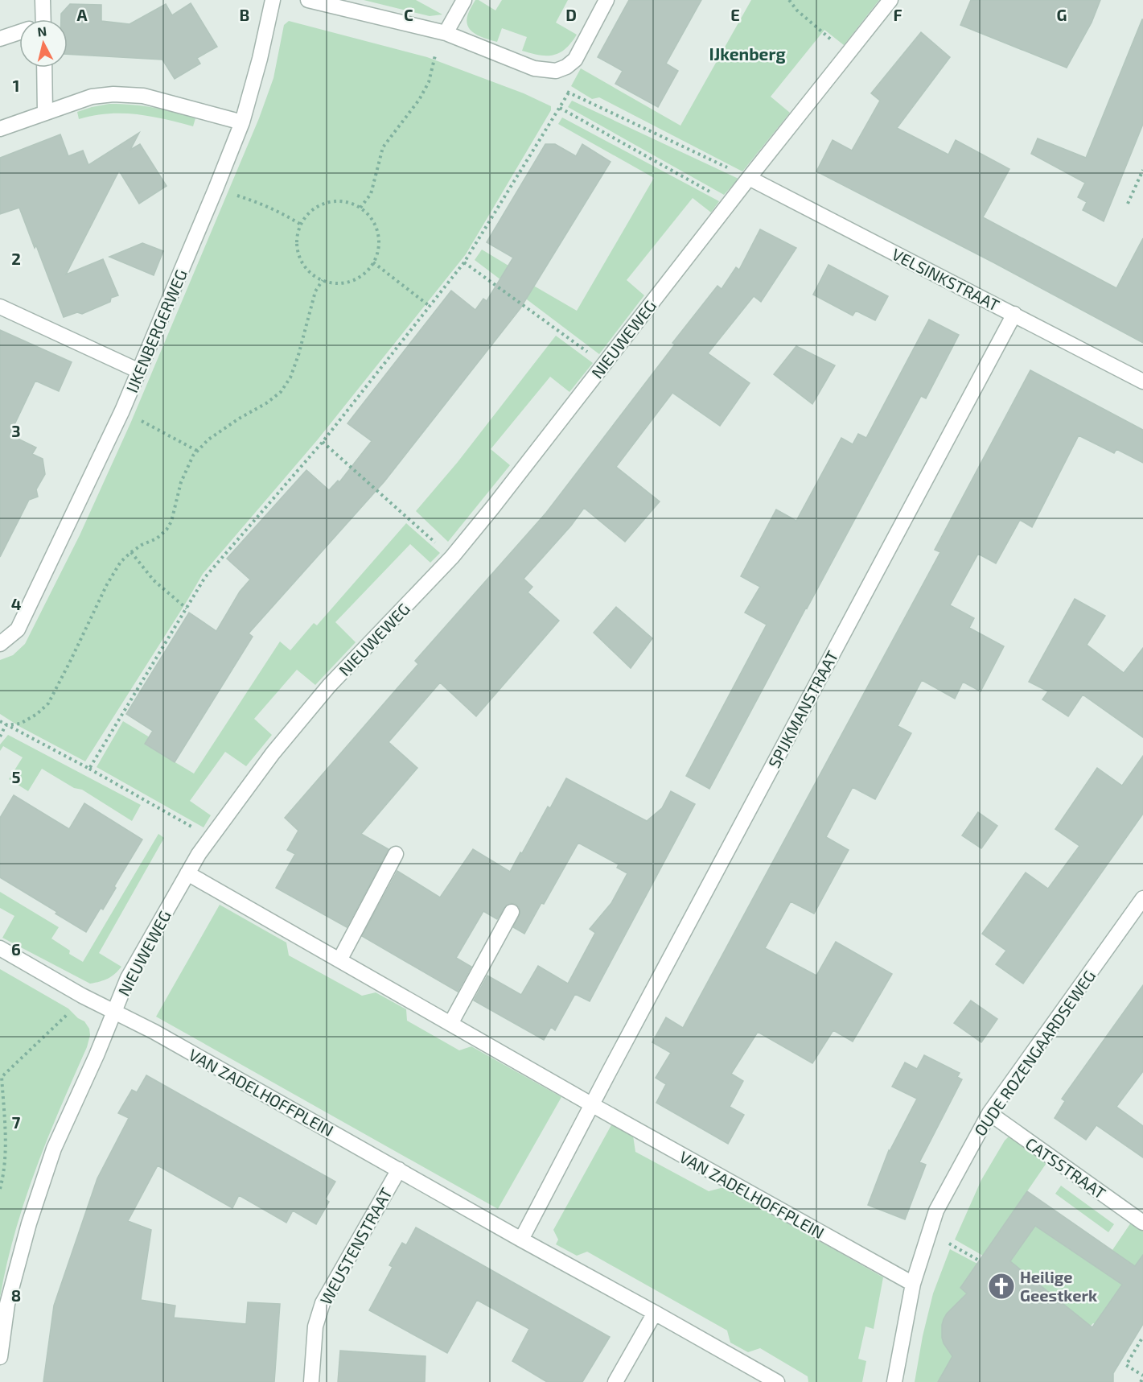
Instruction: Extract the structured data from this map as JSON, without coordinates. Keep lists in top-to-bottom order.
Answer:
{
  "streets": {
    "street": [
      "VELSINKSTRAAT",
      "IJKENBERGERWEG",
      "NIEUWEWEG",
      "SPIJKMANSTRAAT",
      "OUDE ROZENGAARDSEWEG",
      "VAN ZADELHOFFPLEIN",
      "CATSSTRAAT",
      "WEUSTENSTRAAT"
    ]
  },
  "crossings": [
    ["VELSINKSTRAAT", "NIEUWEWEG"],
    ["VELSINKSTRAAT", "SPIJKMANSTRAAT"],
    ["NIEUWEWEG", "VAN ZADELHOFFPLEIN"],
    ["SPIJKMANSTRAAT", "VAN ZADELHOFFPLEIN"],
    ["OUDE ROZENGAARDSEWEG", "VAN ZADELHOFFPLEIN"],
    ["OUDE ROZENGAARDSEWEG", "CATSSTRAAT"],
    ["VAN ZADELHOFFPLEIN", "WEUSTENSTRAAT"]
  ],
  "districts": ["IJkenberg"],
  "places": {
    "church": ["Heilige Geestkerk"]
  },
  "north": "top",
  "grid": {
    "columns": [
      "A",
      "B",
      "C",
      "D",
      "E",
      "F",
      "G"
    ],
    "rows": [
      "1",
      "2",
      "3",
      "4",
      "5",
      "6",
      "7",
      "8"
    ]
  }
}
